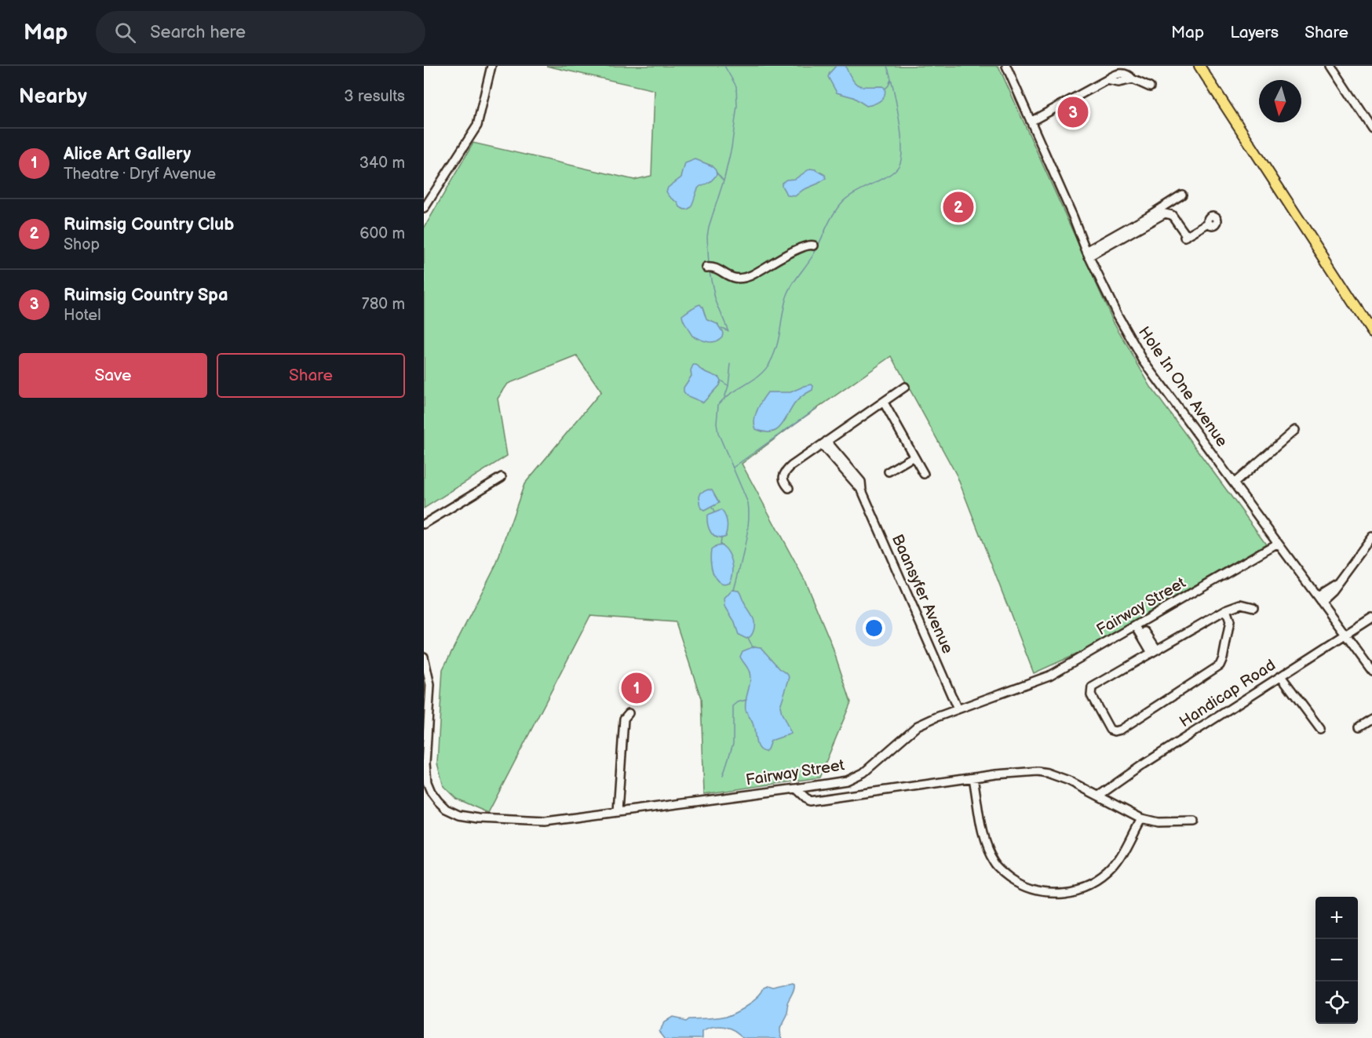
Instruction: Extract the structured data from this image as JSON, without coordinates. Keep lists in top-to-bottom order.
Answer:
{
  "streets": {
    "street": [
      "Hole In One Avenue",
      "Baansyfer Avenue",
      "Fairway Street",
      "Handicap Road"
    ]
  },
  "crossings": [
    ["Hole In One Avenue", "Fairway Street"],
    ["Hole In One Avenue", "Handicap Road"],
    ["Baansyfer Avenue", "Fairway Street"]
  ],
  "north": "bottom",
  "page": {
    "header": "Map",
    "search": "Search here",
    "nav": ["Map", "Layers", "Share"],
    "heading": ["Nearby", "3 results"],
    "pins": ["3", "2", "1"],
    "list": [
      {
        "mark": "1",
        "name": "Alice Art Gallery",
        "note": "Theatre · Dryf Avenue",
        "value": "340 m"
      },
      {
        "mark": "2",
        "name": "Ruimsig Country Club",
        "note": "Shop",
        "value": "600 m"
      },
      {
        "mark": "3",
        "name": "Ruimsig Country Spa",
        "note": "Hotel",
        "value": "780 m"
      }
    ],
    "buttons": ["Save", "Share"],
    "map_buttons": ["+", "−"]
  }
}
